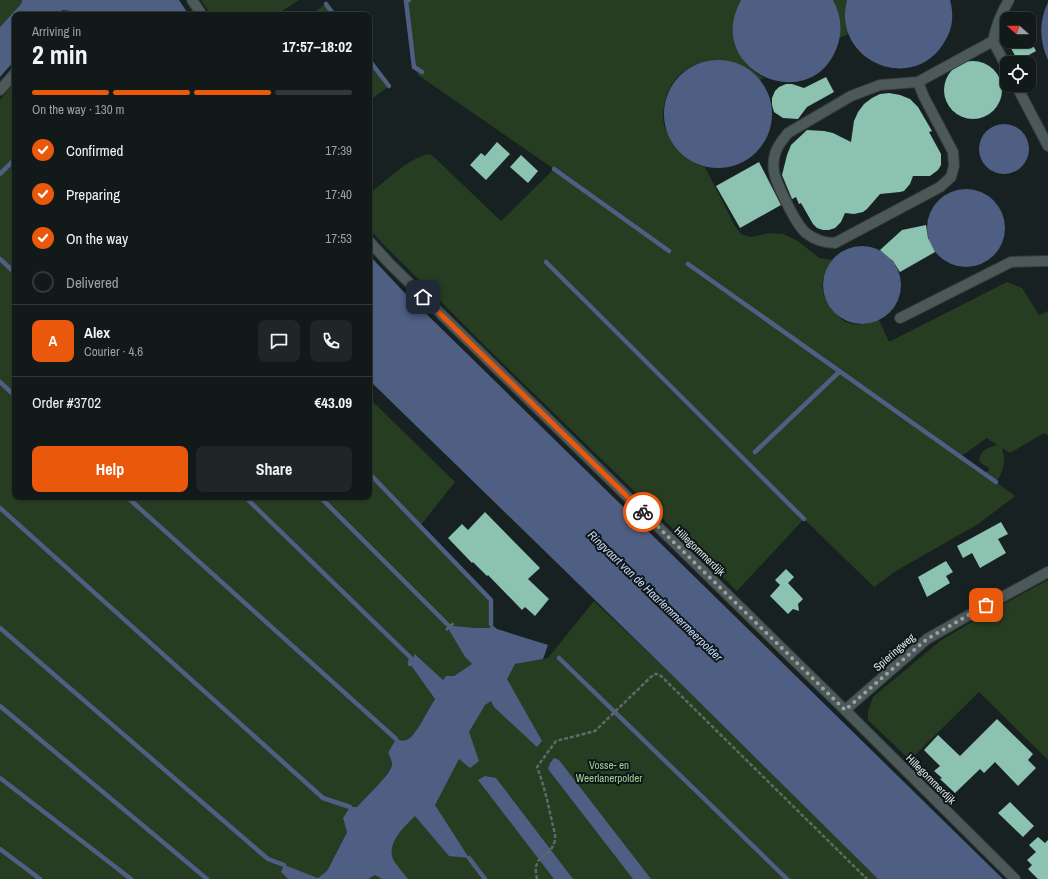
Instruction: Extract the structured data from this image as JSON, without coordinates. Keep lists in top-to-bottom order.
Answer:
{
  "streets": {
    "street": ["Hillegommerdijk", "Spieringweg"]
  },
  "crossings": [
    ["Hillegommerdijk", "Spieringweg"]
  ],
  "water": ["Ringvaart van de Haarlemmermeerpolder"],
  "parks": ["Vosse- en Weerlanerpolder"],
  "north": "left",
  "page": {
    "heading": ["2 min", "Arriving in", "17:57–18:02"],
    "panel": [
      "Alex",
      "Courier · 4.6",
      "Order #3702",
      "€43.09"
    ],
    "bar": "On the way · 130 m",
    "list": [
      ["Confirmed", "17:39"],
      ["Preparing", "17:40"],
      ["On the way", "17:53"],
      "Delivered"
    ],
    "round": "A",
    "buttons": ["Help", "Share"]
  }
}
